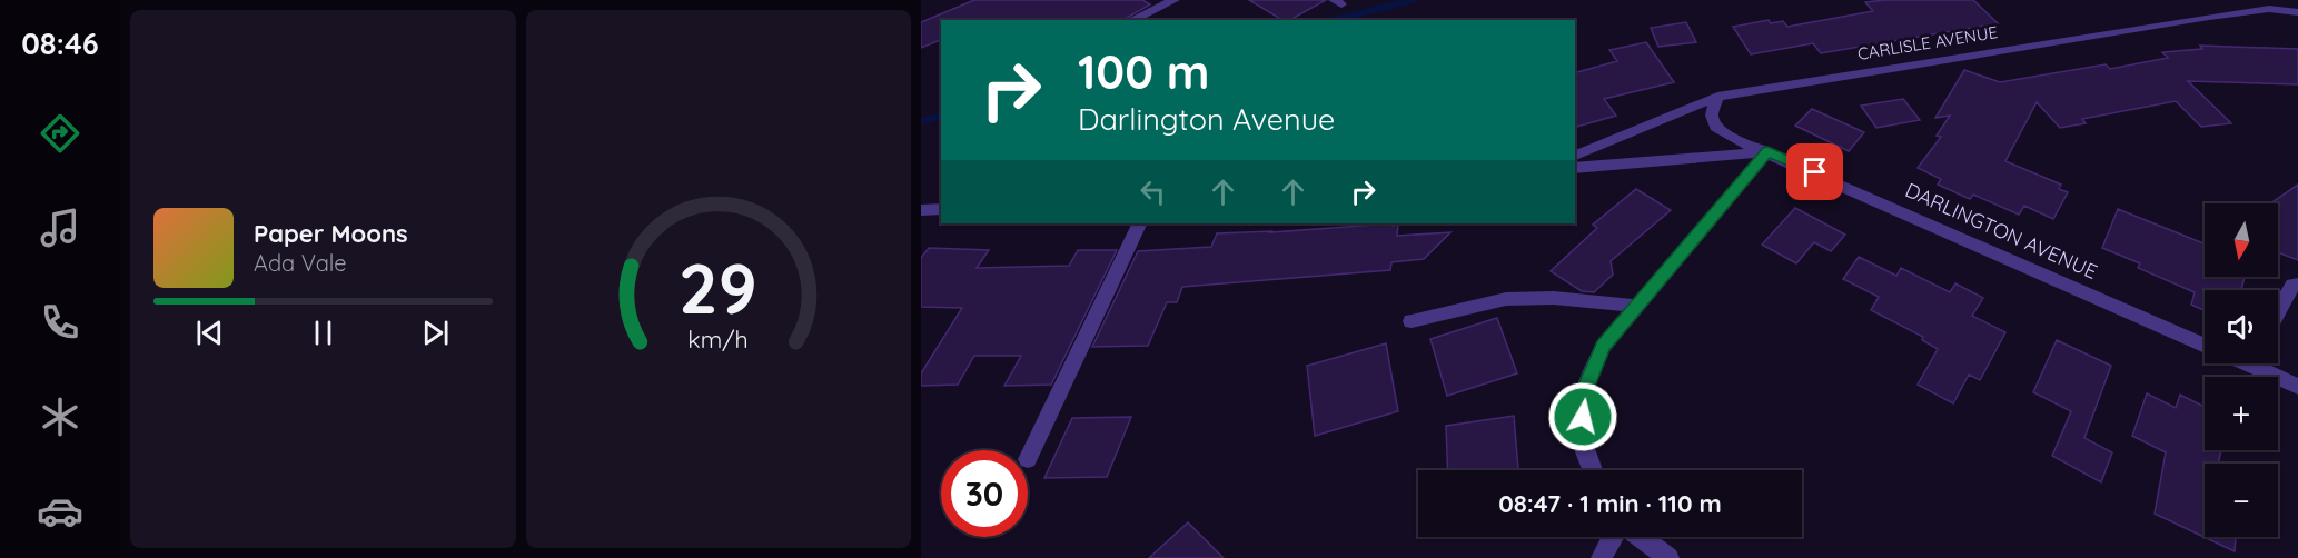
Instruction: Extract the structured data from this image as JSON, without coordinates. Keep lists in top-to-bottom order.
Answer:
{
  "streets": {
    "street": ["CARLISLE AVENUE", "DARLINGTON AVENUE"]
  },
  "crossings": [
    ["CARLISLE AVENUE", "DARLINGTON AVENUE"]
  ],
  "north": "bottom",
  "page": {
    "tabs": "08:46",
    "turn": ["100 m", "Darlington Avenue"],
    "map_buttons": ["+", "−"],
    "song": ["Paper Moons", "Ada Vale"],
    "limit": "30",
    "trip": "08:47 · 1 min · 110 m",
    "gauge": ["29", "km/h"]
  }
}
